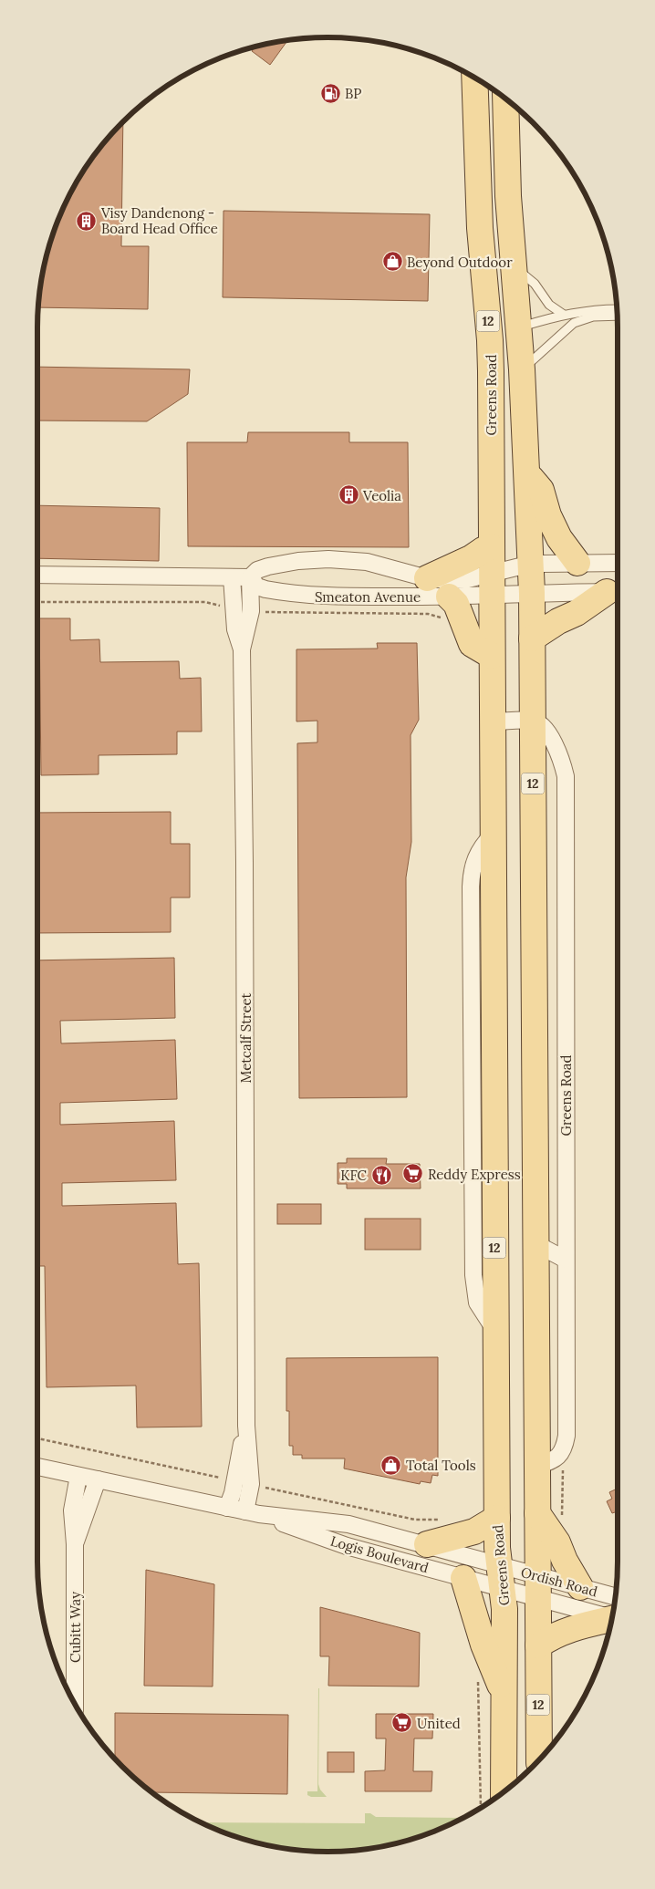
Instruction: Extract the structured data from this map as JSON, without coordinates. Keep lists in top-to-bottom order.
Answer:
{
  "streets": {
    "main road": ["12", "Greens Road"],
    "street": [
      "Smeaton Avenue",
      "Metcalf Street",
      "Logis Boulevard",
      "Ordish Road",
      "Cubitt Way"
    ]
  },
  "crossings": [
    ["12", "Greens Road"],
    ["12", "Ordish Road"],
    ["Greens Road", "Smeaton Avenue"],
    ["Greens Road", "Logis Boulevard"],
    ["Greens Road", "Ordish Road"],
    ["Smeaton Avenue", "Metcalf Street"],
    ["Metcalf Street", "Logis Boulevard"],
    ["Logis Boulevard", "Ordish Road"],
    ["Logis Boulevard", "Cubitt Way"]
  ],
  "places": {
    "fuel station": ["BP"],
    "building": ["Visy Dandenong - Board Head Office", "Veolia"],
    "shop": ["Beyond Outdoor", "Total Tools"],
    "supermarket": ["Reddy Express", "United"],
    "restaurant": ["KFC"]
  }
}
